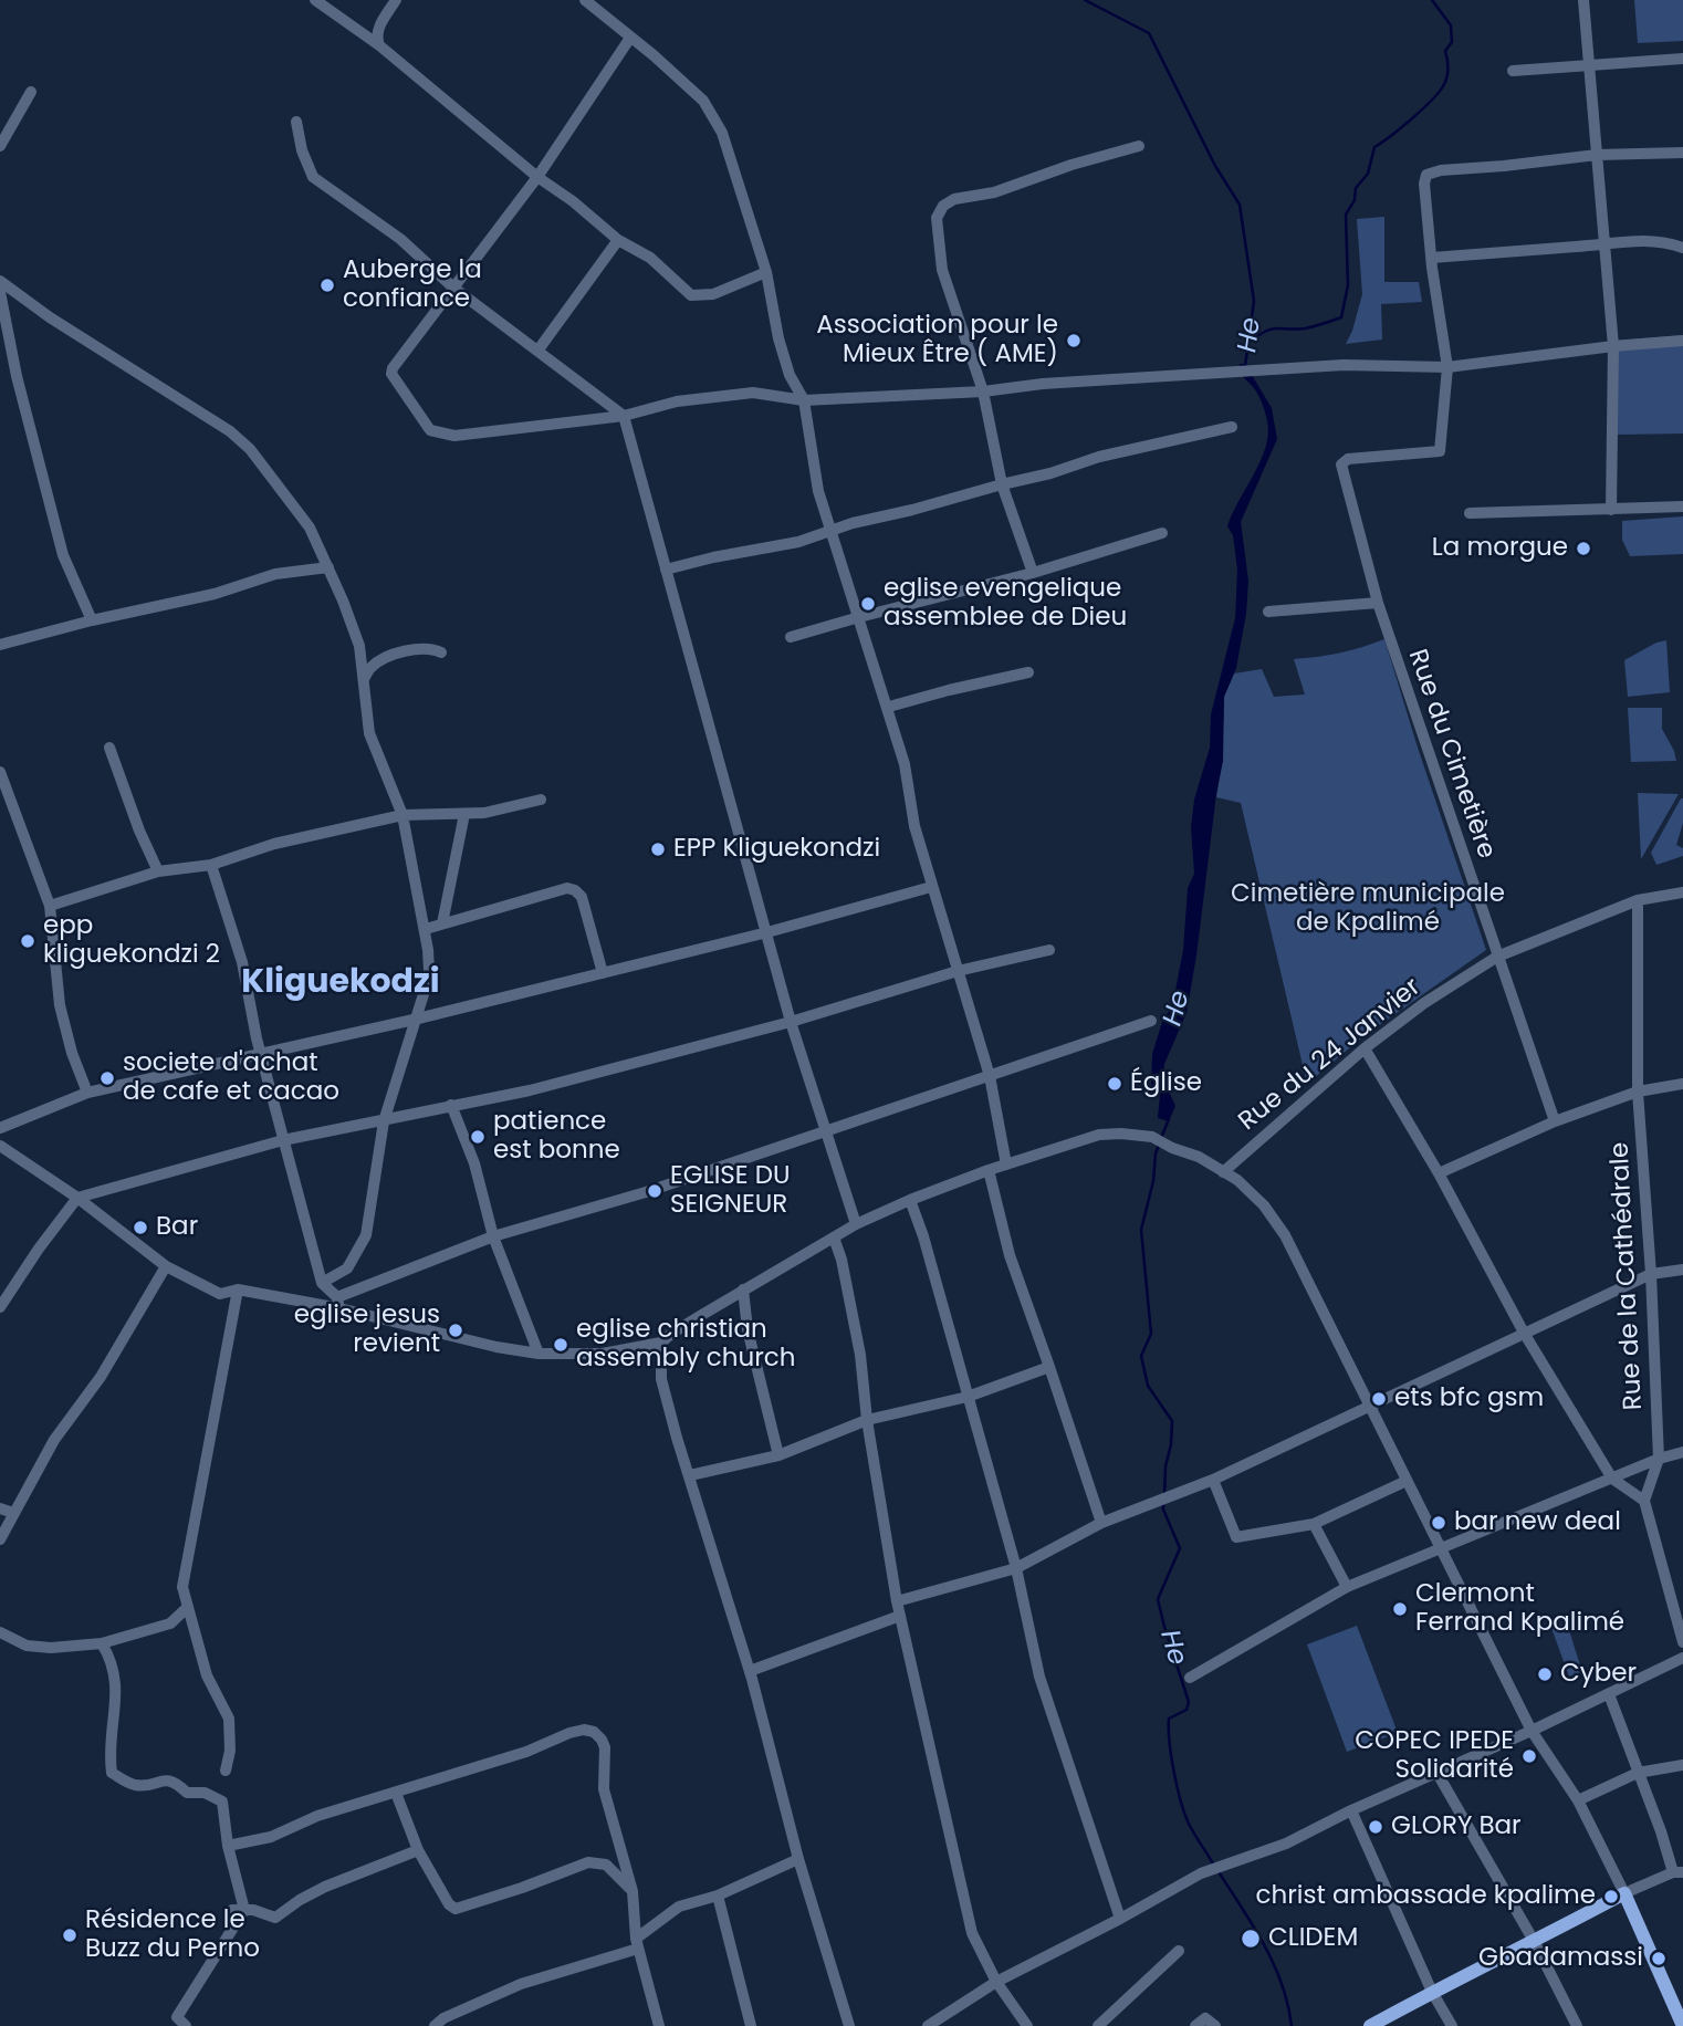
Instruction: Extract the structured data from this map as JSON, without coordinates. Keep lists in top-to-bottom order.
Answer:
{
  "streets": {
    "street": ["Rue du Cimetière", "Rue du 24 Janvier", "Rue de la Cathédrale"]
  },
  "crossings": [
    ["Rue du Cimetière", "Rue du 24 Janvier"],
    ["Rue du 24 Janvier", "Rue de la Cathédrale"]
  ],
  "districts": ["Kliguekodzi"],
  "water": ["He"],
  "parks": ["Cimetière municipale de Kpalimé"],
  "places": [
    "Auberge la confiance",
    "Association pour le Mieux Être ( AME)",
    "La morgue",
    "eglise evengelique assemblee de Dieu",
    "EPP Kliguekondzi",
    "epp kliguekondzi 2",
    "societe d'achat de cafe et cacao",
    "Église",
    "patience est bonne",
    "EGLISE DU SEIGNEUR",
    "Bar",
    "eglise jesus revient",
    "eglise christian assembly church",
    "ets bfc gsm",
    "bar new deal",
    "Clermont Ferrand Kpalimé",
    "Cyber",
    "COPEC IPEDE Solidarité",
    "GLORY Bar",
    "christ ambassade kpalime",
    "Résidence le Buzz du Perno",
    "CLIDEM",
    "Gbadamassi"
  ]
}
